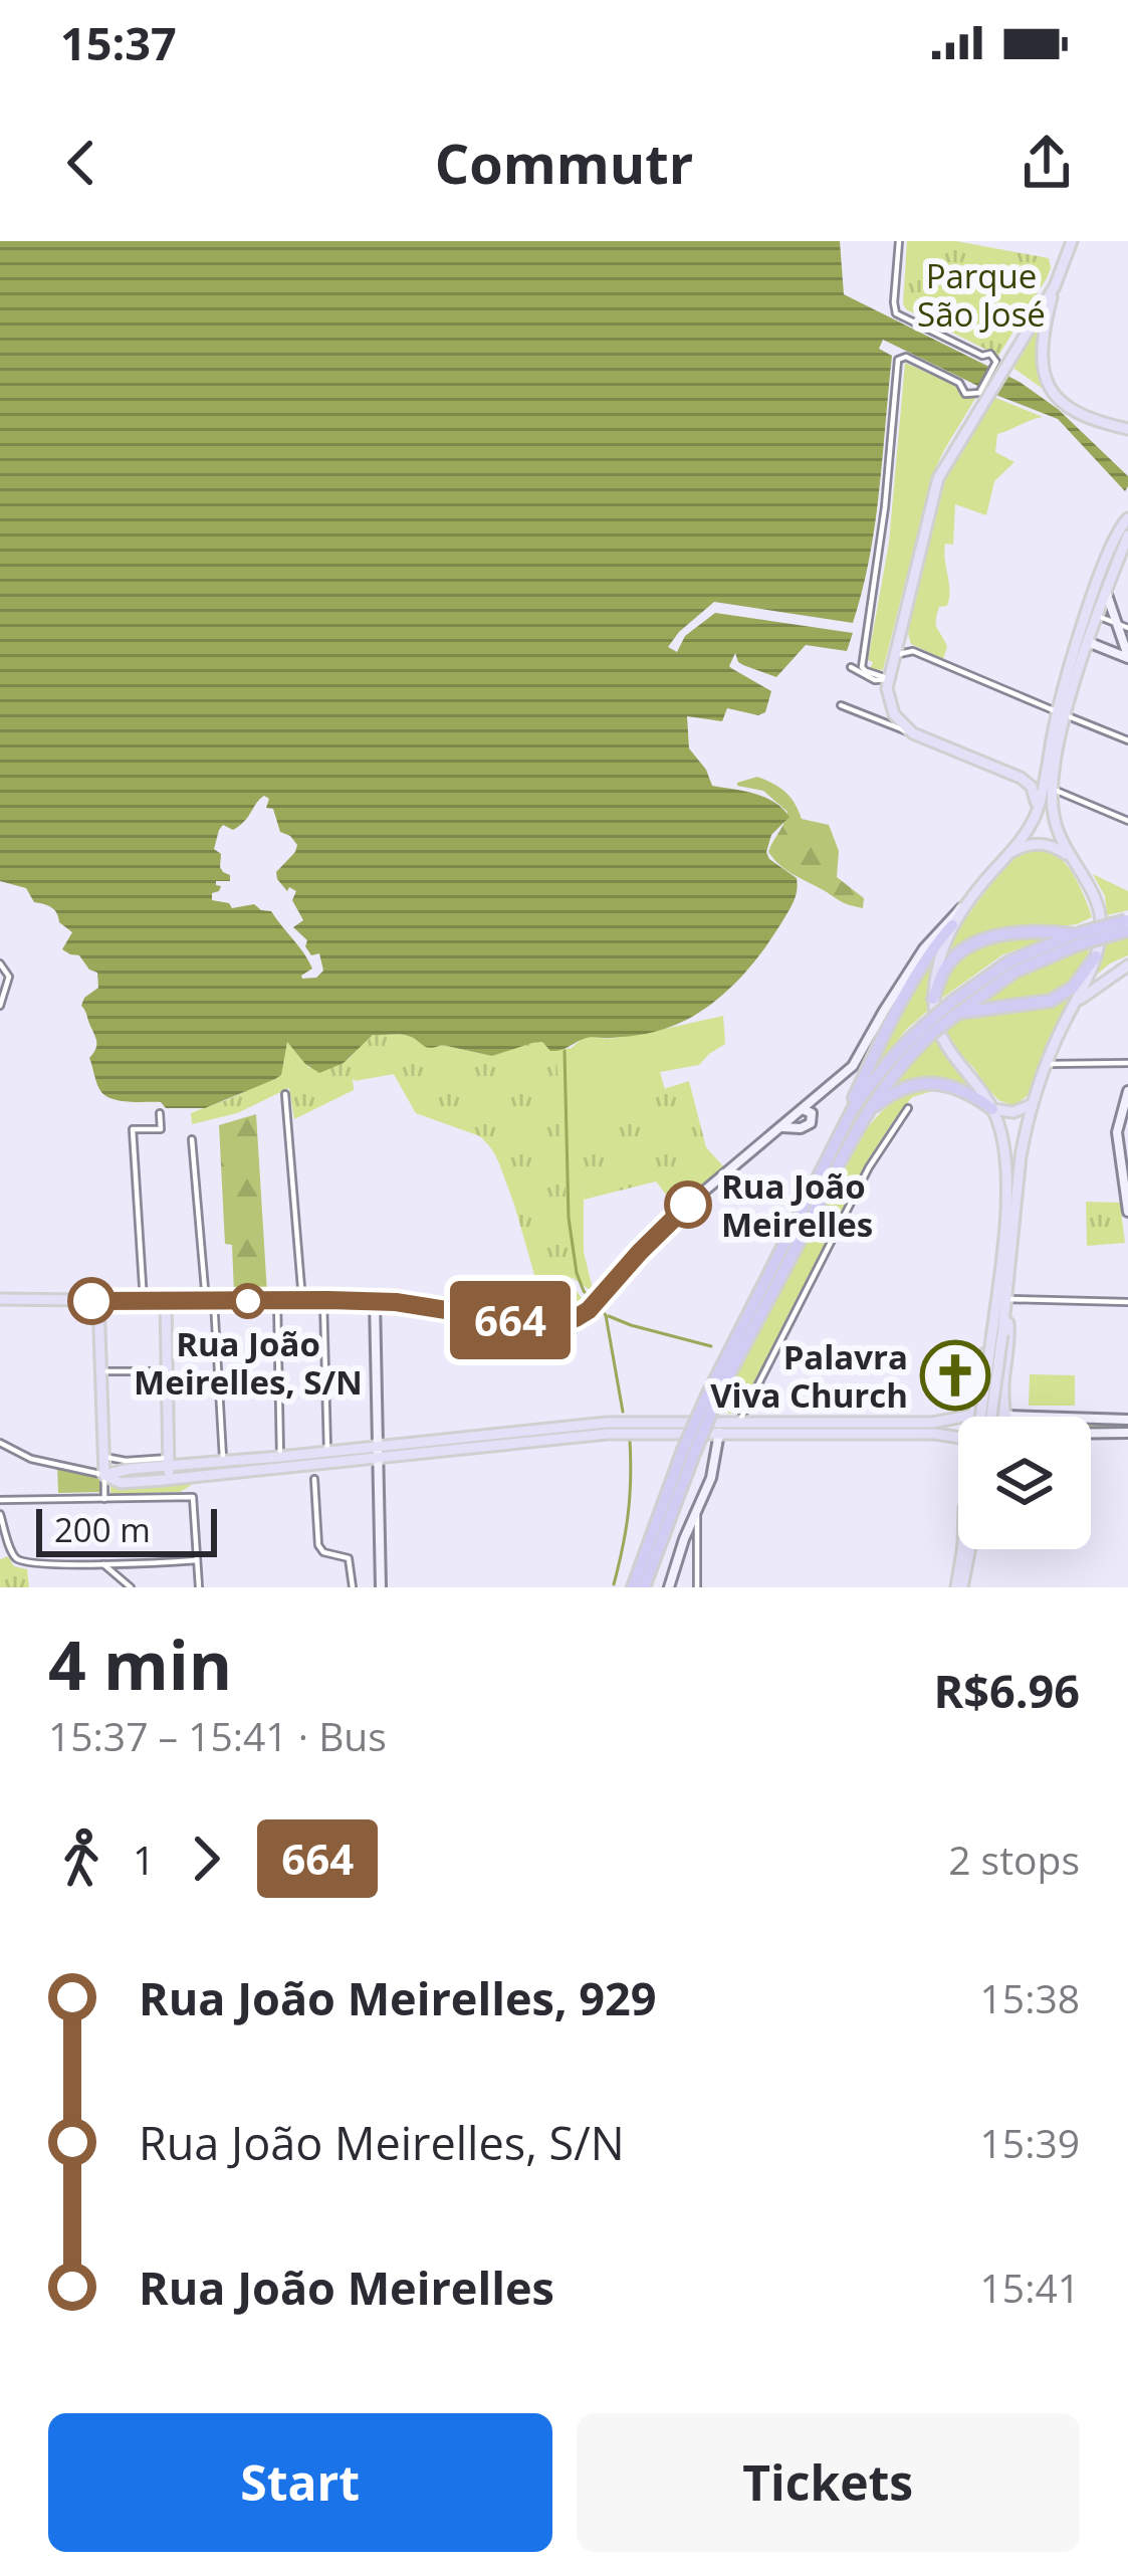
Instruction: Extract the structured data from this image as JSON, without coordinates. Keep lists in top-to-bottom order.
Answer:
{
  "parks": ["Parque São José"],
  "places": {
    "other": ["Rua João Meirelles", "Rua João Meirelles, S/N"],
    "church": ["Palavra Viva Church"]
  },
  "lines": ["bus line 664"],
  "scale_bar": "200 m",
  "page": {
    "status": "15:37",
    "header": "Commutr",
    "on_map": "664",
    "scale": "200 m",
    "heading": ["4 min", "15:37 – 15:41 · Bus", "R$6.96"],
    "legs": ["1", "664", "2 stops"],
    "list": [
      {
        "name": "Rua João Meirelles, 929",
        "value": "15:38"
      },
      {
        "name": "Rua João Meirelles, S/N",
        "value": "15:39"
      },
      {
        "name": "Rua João Meirelles",
        "value": "15:41"
      }
    ],
    "buttons": ["Start", "Tickets"]
  }
}
